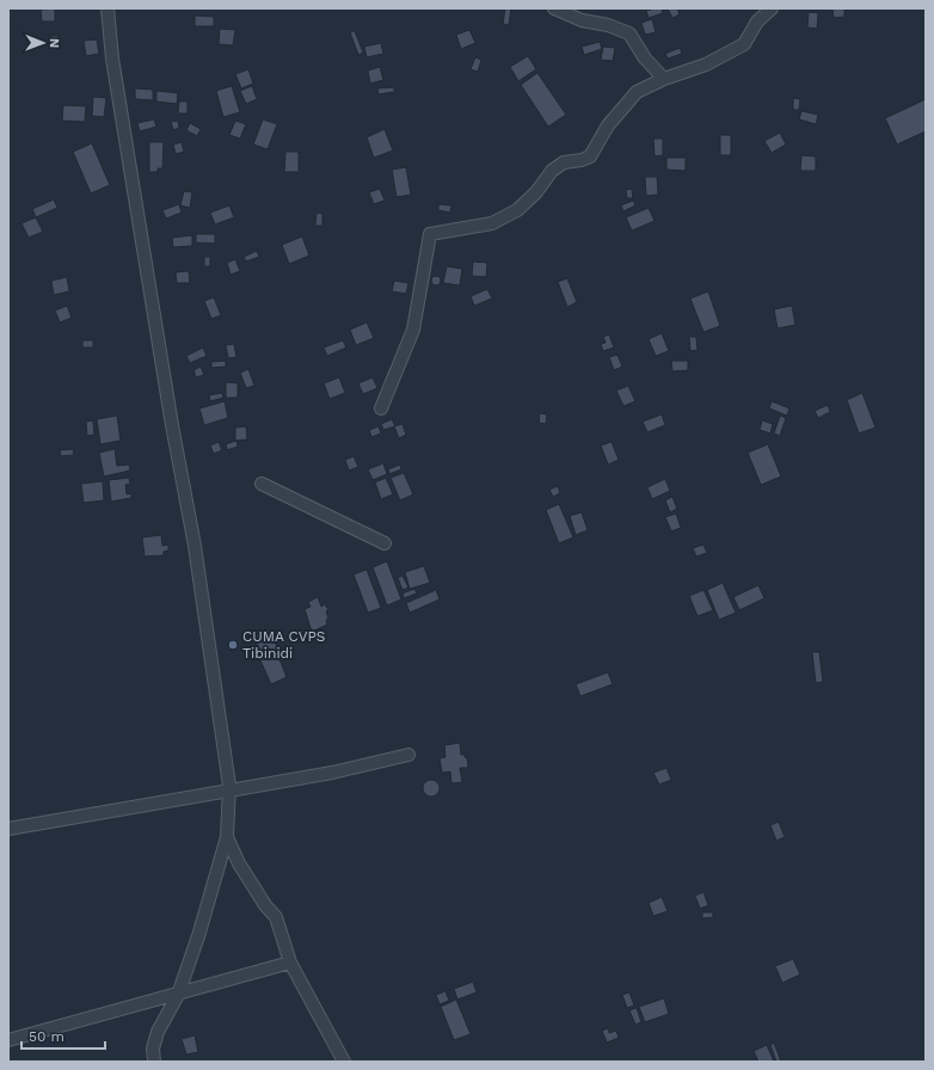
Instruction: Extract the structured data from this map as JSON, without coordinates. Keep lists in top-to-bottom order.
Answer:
{
  "places": ["CUMA CVPS Tibinidi"],
  "scale_bar": "50 m",
  "north": "right"
}
